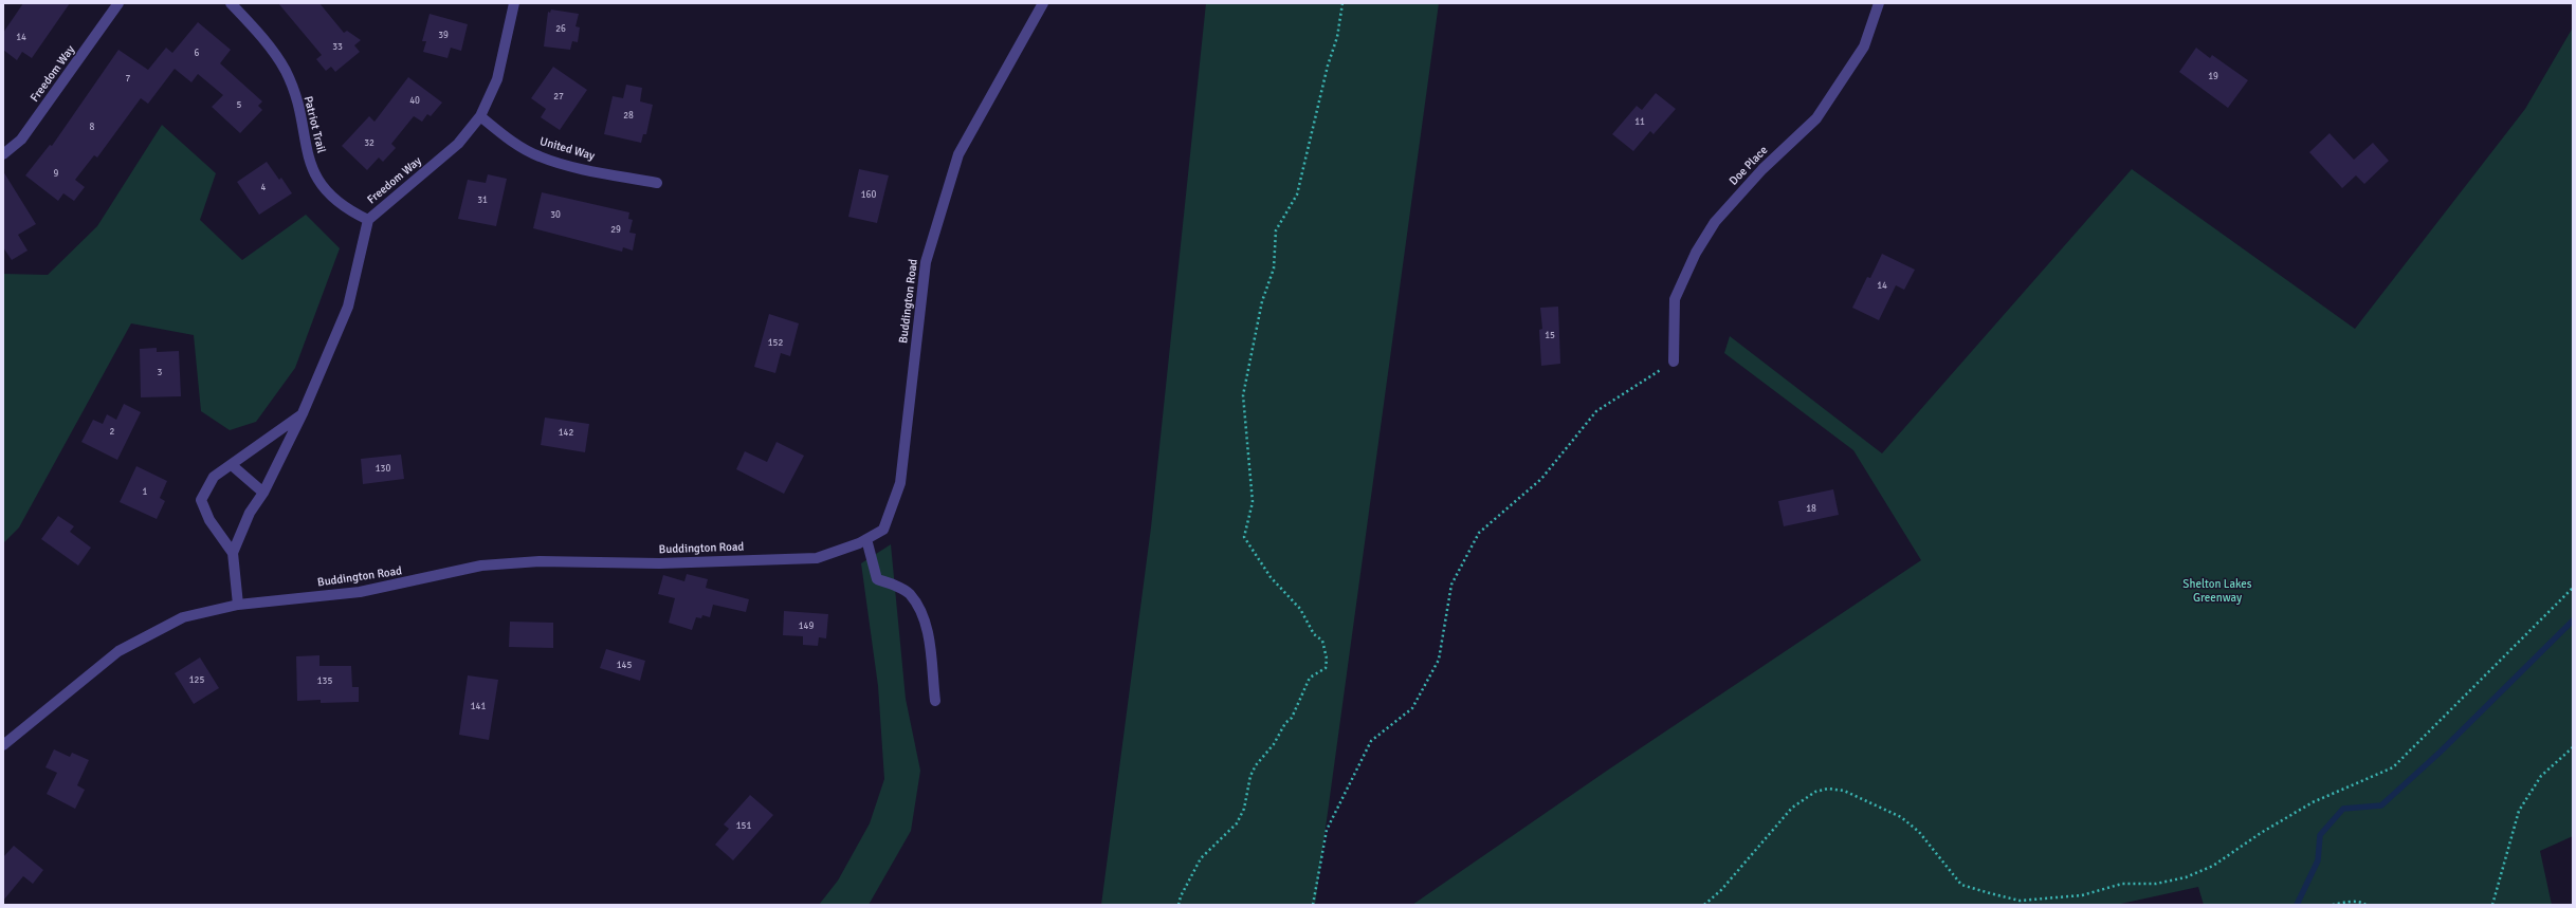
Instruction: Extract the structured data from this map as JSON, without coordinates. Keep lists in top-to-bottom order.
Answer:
{
  "streets": {
    "street": [
      "Freedom Way",
      "Patriot Trail",
      "United Way",
      "Doe Place",
      "Buddington Road"
    ]
  },
  "crossings": [
    ["Freedom Way", "Patriot Trail"],
    ["Freedom Way", "United Way"],
    ["Freedom Way", "Buddington Road"]
  ],
  "parks": ["Shelton Lakes Greenway"],
  "house_numbers": [
    "26",
    "39",
    "14",
    "33",
    "6",
    "19",
    "7",
    "27",
    "40",
    "5",
    "28",
    "11",
    "8",
    "32",
    "9",
    "4",
    "160",
    "31",
    "30",
    "29",
    "14",
    "15",
    "152",
    "3",
    "2",
    "142",
    "130",
    "1",
    "18",
    "149",
    "145",
    "125",
    "135",
    "141",
    "151"
  ]
}
